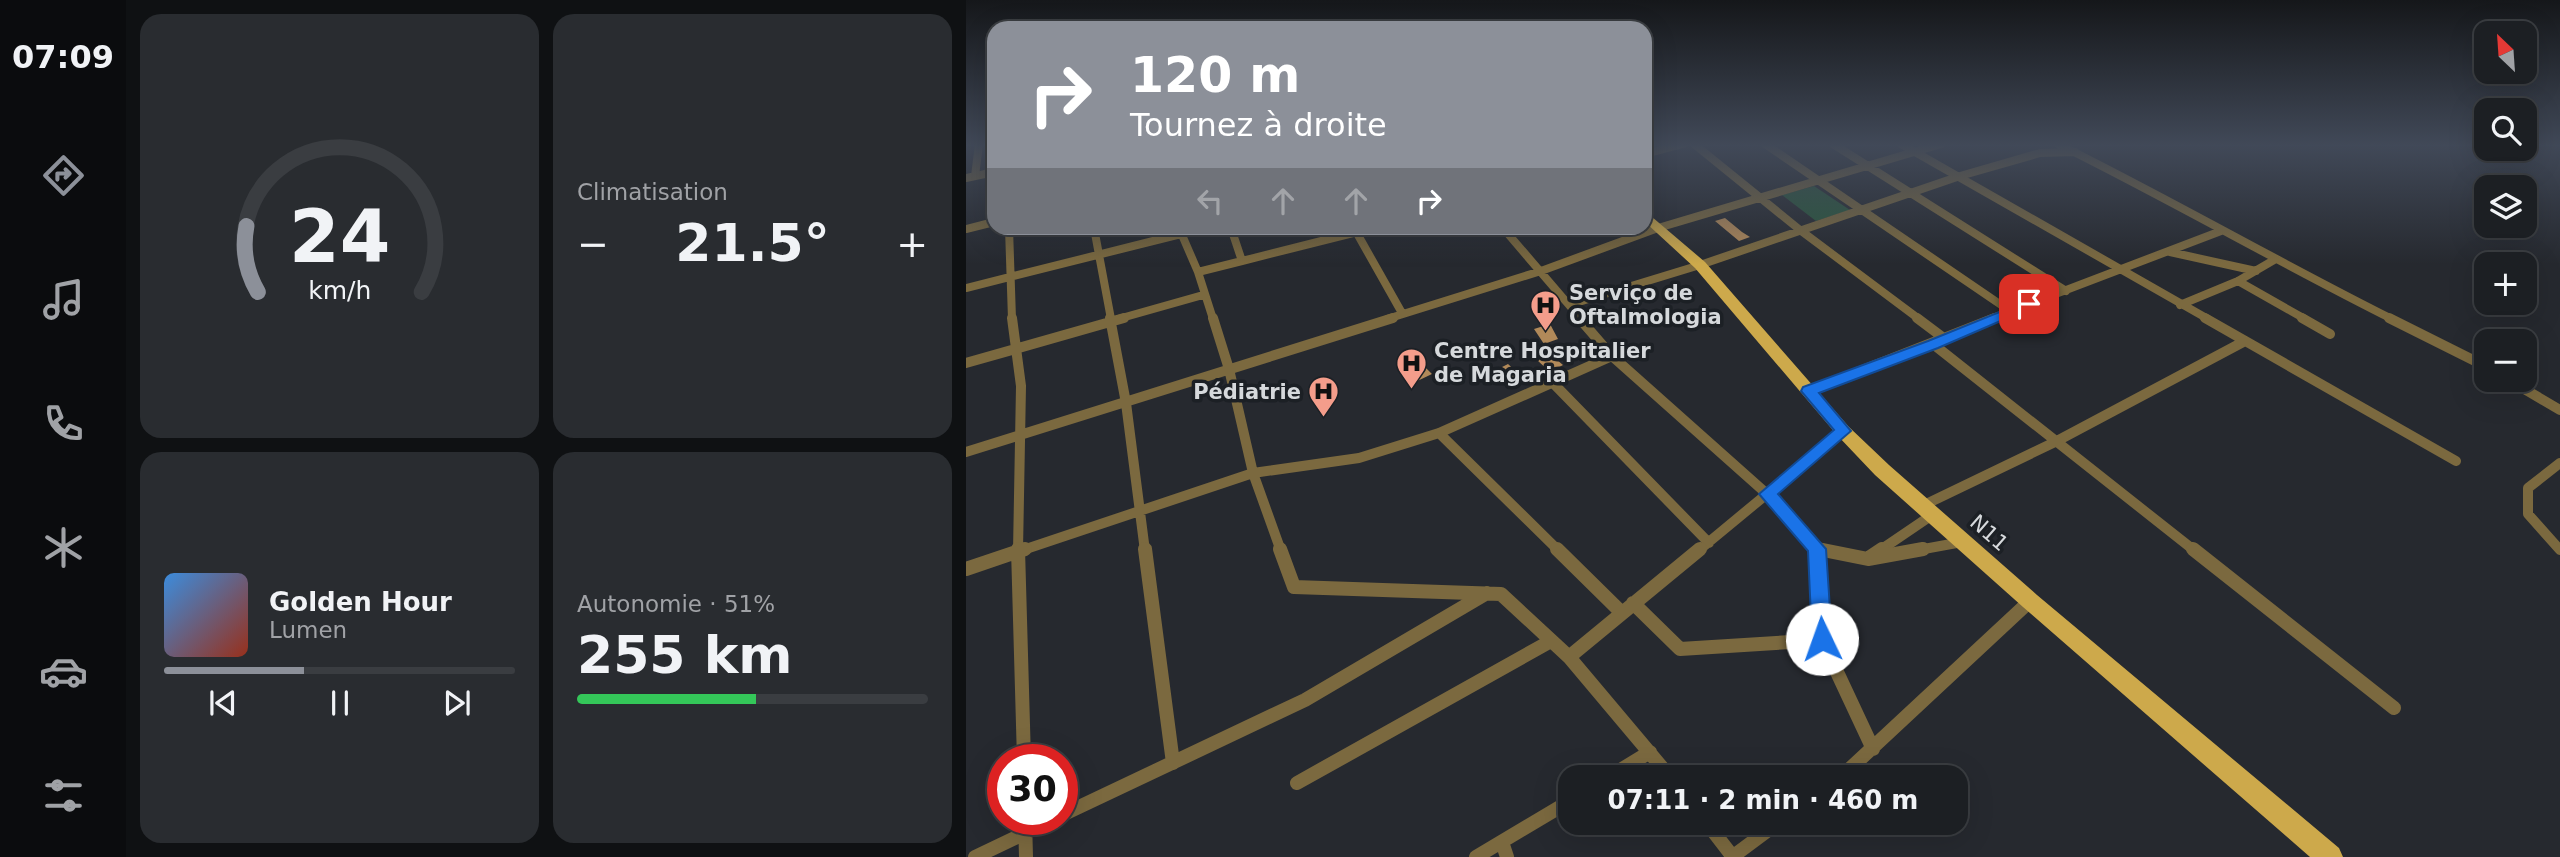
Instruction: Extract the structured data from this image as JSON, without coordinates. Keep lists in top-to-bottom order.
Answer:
{
  "streets": {
    "main road": ["N11"]
  },
  "places": {
    "hospital": ["Serviço de Oftalmologia", "Centre Hospitalier de Magaria", "Pédiatrie"]
  },
  "north": "top left",
  "page": {
    "tabs": "07:09",
    "tile": [
      "Climatisation",
      ["Autonomie · 51%", "255 km"]
    ],
    "map_buttons": ["+", "−"],
    "turn": ["120 m", "Tournez à droite"],
    "heat": ["−", "21.5°", "+"],
    "song": ["Golden Hour", "Lumen"],
    "limit": "30",
    "trip": "07:11 · 2 min · 460 m",
    "gauge": ["24", "km/h"]
  }
}
